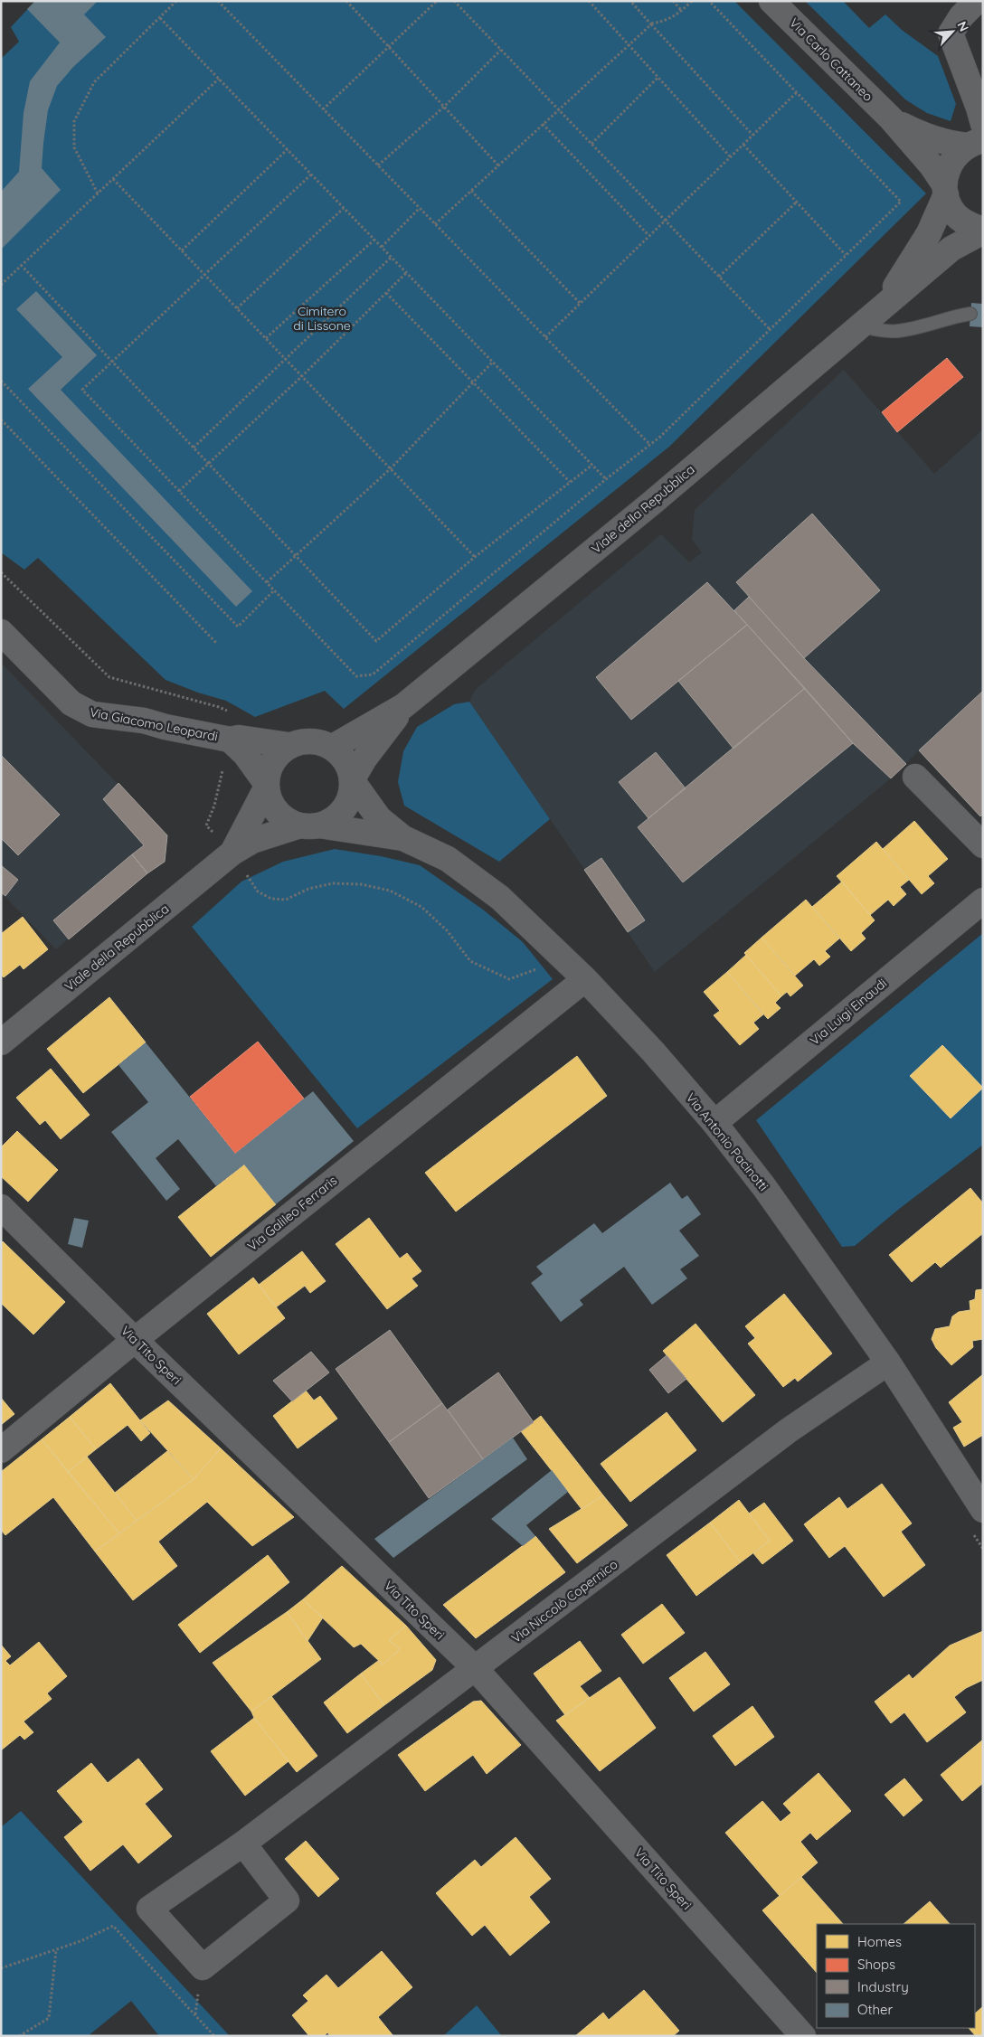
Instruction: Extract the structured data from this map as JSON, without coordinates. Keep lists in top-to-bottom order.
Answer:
{
  "streets": {
    "street": [
      "Via Carlo Cattaneo",
      "Viale della Repubblica",
      "Via Giacomo Leopardi",
      "Via Luigi Einaudi",
      "Via Antonio Pacinotti",
      "Via Galileo Ferraris",
      "Via Tito Speri",
      "Via Niccolò Copernico"
    ]
  },
  "crossings": [
    ["Via Carlo Cattaneo", "Viale della Repubblica"],
    ["Viale della Repubblica", "Via Giacomo Leopardi"],
    ["Viale della Repubblica", "Via Antonio Pacinotti"],
    ["Via Giacomo Leopardi", "Via Antonio Pacinotti"],
    ["Via Luigi Einaudi", "Via Antonio Pacinotti"],
    ["Via Antonio Pacinotti", "Via Galileo Ferraris"],
    ["Via Antonio Pacinotti", "Via Niccolò Copernico"],
    ["Via Galileo Ferraris", "Via Tito Speri"],
    ["Via Tito Speri", "Via Niccolò Copernico"]
  ],
  "parks": ["Cimitero di Lissone"],
  "legend": [
    "Homes",
    "Shops",
    "Industry",
    "Other"
  ],
  "north": "top right"
}
